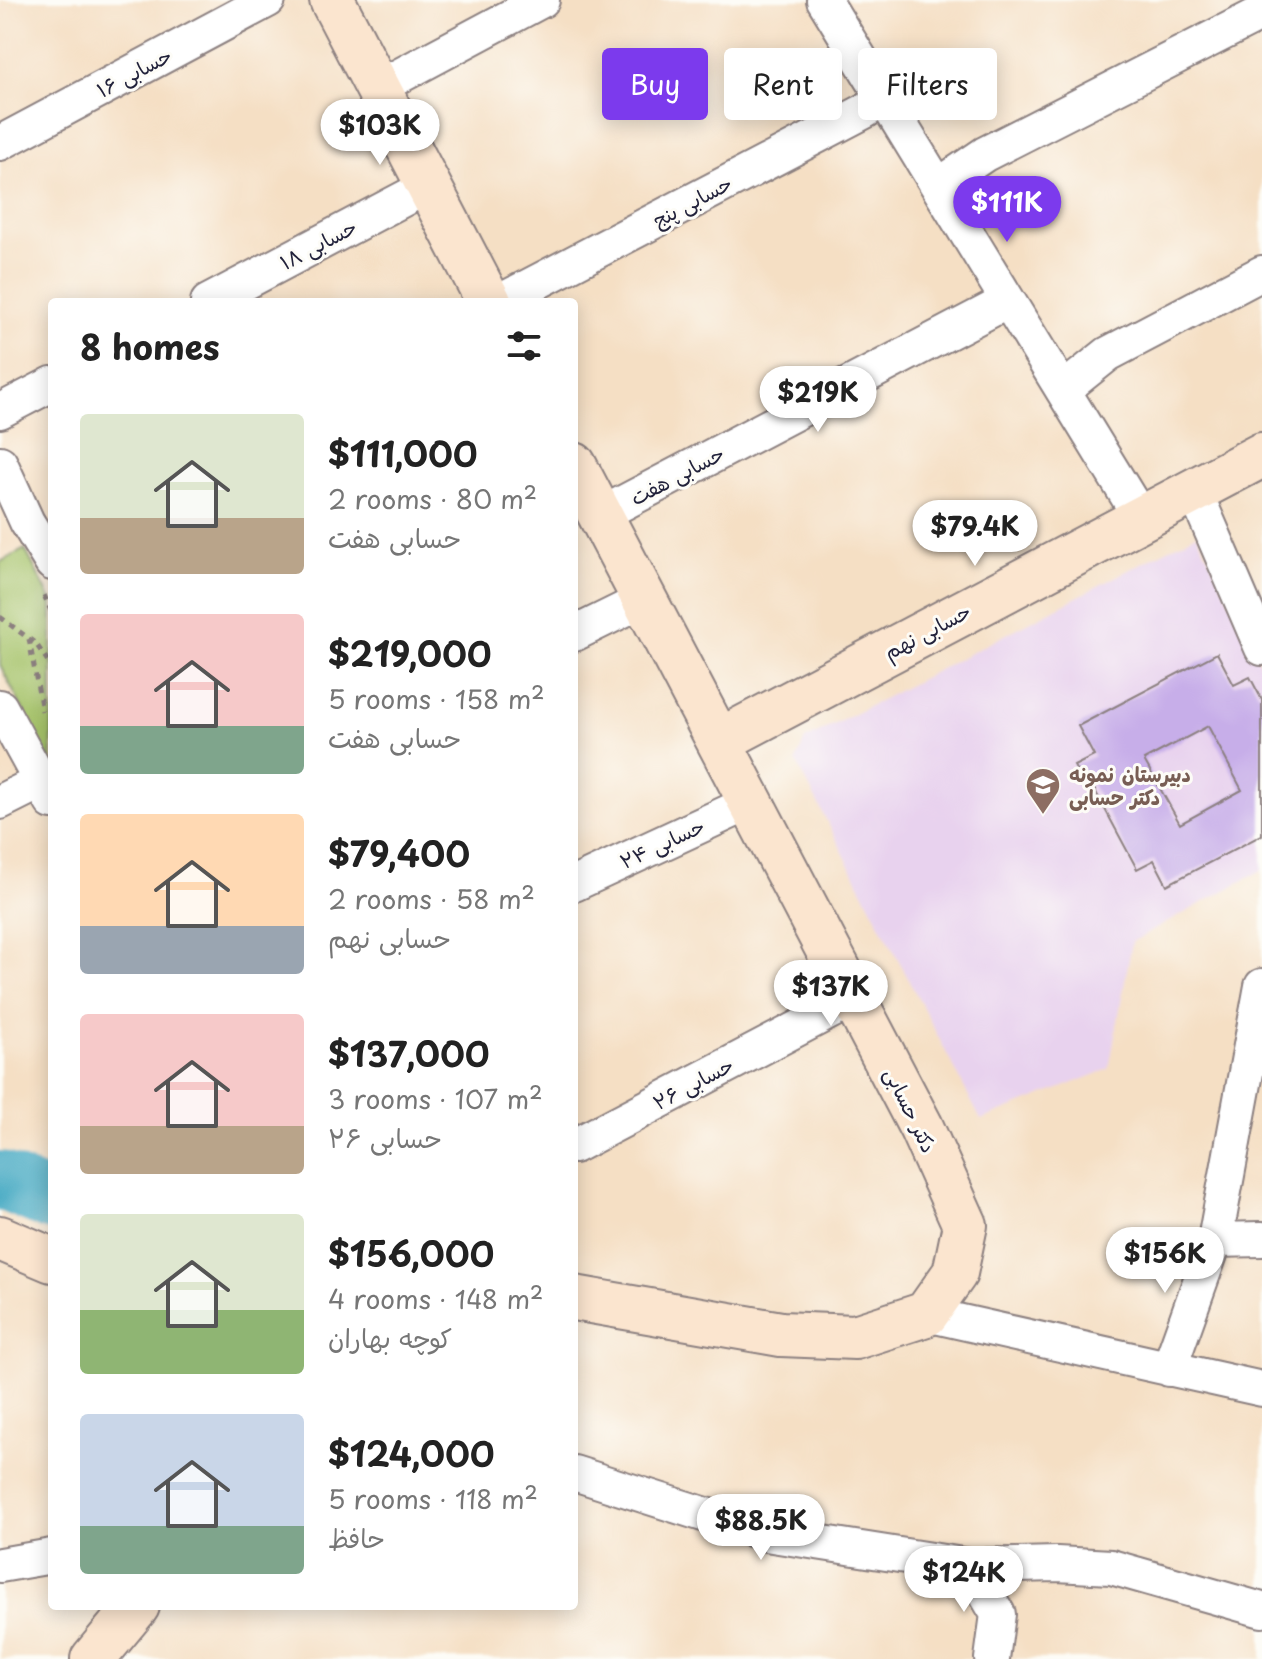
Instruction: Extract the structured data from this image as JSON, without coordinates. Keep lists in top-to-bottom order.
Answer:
{
  "streets": {
    "main road": ["حسابی نهم", "دکتر حسابی"],
    "street": [
      "حسابی ۱۶",
      "حسابی پنج",
      "حسابی ۱۸",
      "حسابی هفت",
      "حسابی ۲۴",
      "حسابی ۲۶"
    ]
  },
  "crossings": [
    ["حسابی هفت", "دکتر حسابی"],
    ["حسابی نهم", "دکتر حسابی"],
    ["حسابی ۲۴", "دکتر حسابی"],
    ["حسابی ۲۶", "دکتر حسابی"]
  ],
  "places": {
    "school or university": ["دبیرستان نمونه دکتر حسابی"]
  },
  "page": {
    "chip": ["Buy", "Rent", "Filters"],
    "price": [
      "$103K",
      "$111K",
      "$219K",
      "$79.4K",
      "$137K",
      "$156K",
      "$88.5K",
      "$124K"
    ],
    "heading": "8 homes",
    "list": [
      {
        "name": "$111,000",
        "note": "2 rooms · 80 m² · حسابی هفت"
      },
      {
        "name": "$219,000",
        "note": "5 rooms · 158 m² · حسابی هفت"
      },
      {
        "name": "$79,400",
        "note": "2 rooms · 58 m² · حسابی نهم"
      },
      {
        "name": "$137,000",
        "note": "3 rooms · 107 m² · حسابی ۲۶"
      },
      {
        "name": "$156,000",
        "note": "4 rooms · 148 m² · کوچه بهاران"
      },
      {
        "name": "$124,000",
        "note": "5 rooms · 118 m² · حافظ"
      }
    ]
  }
}
